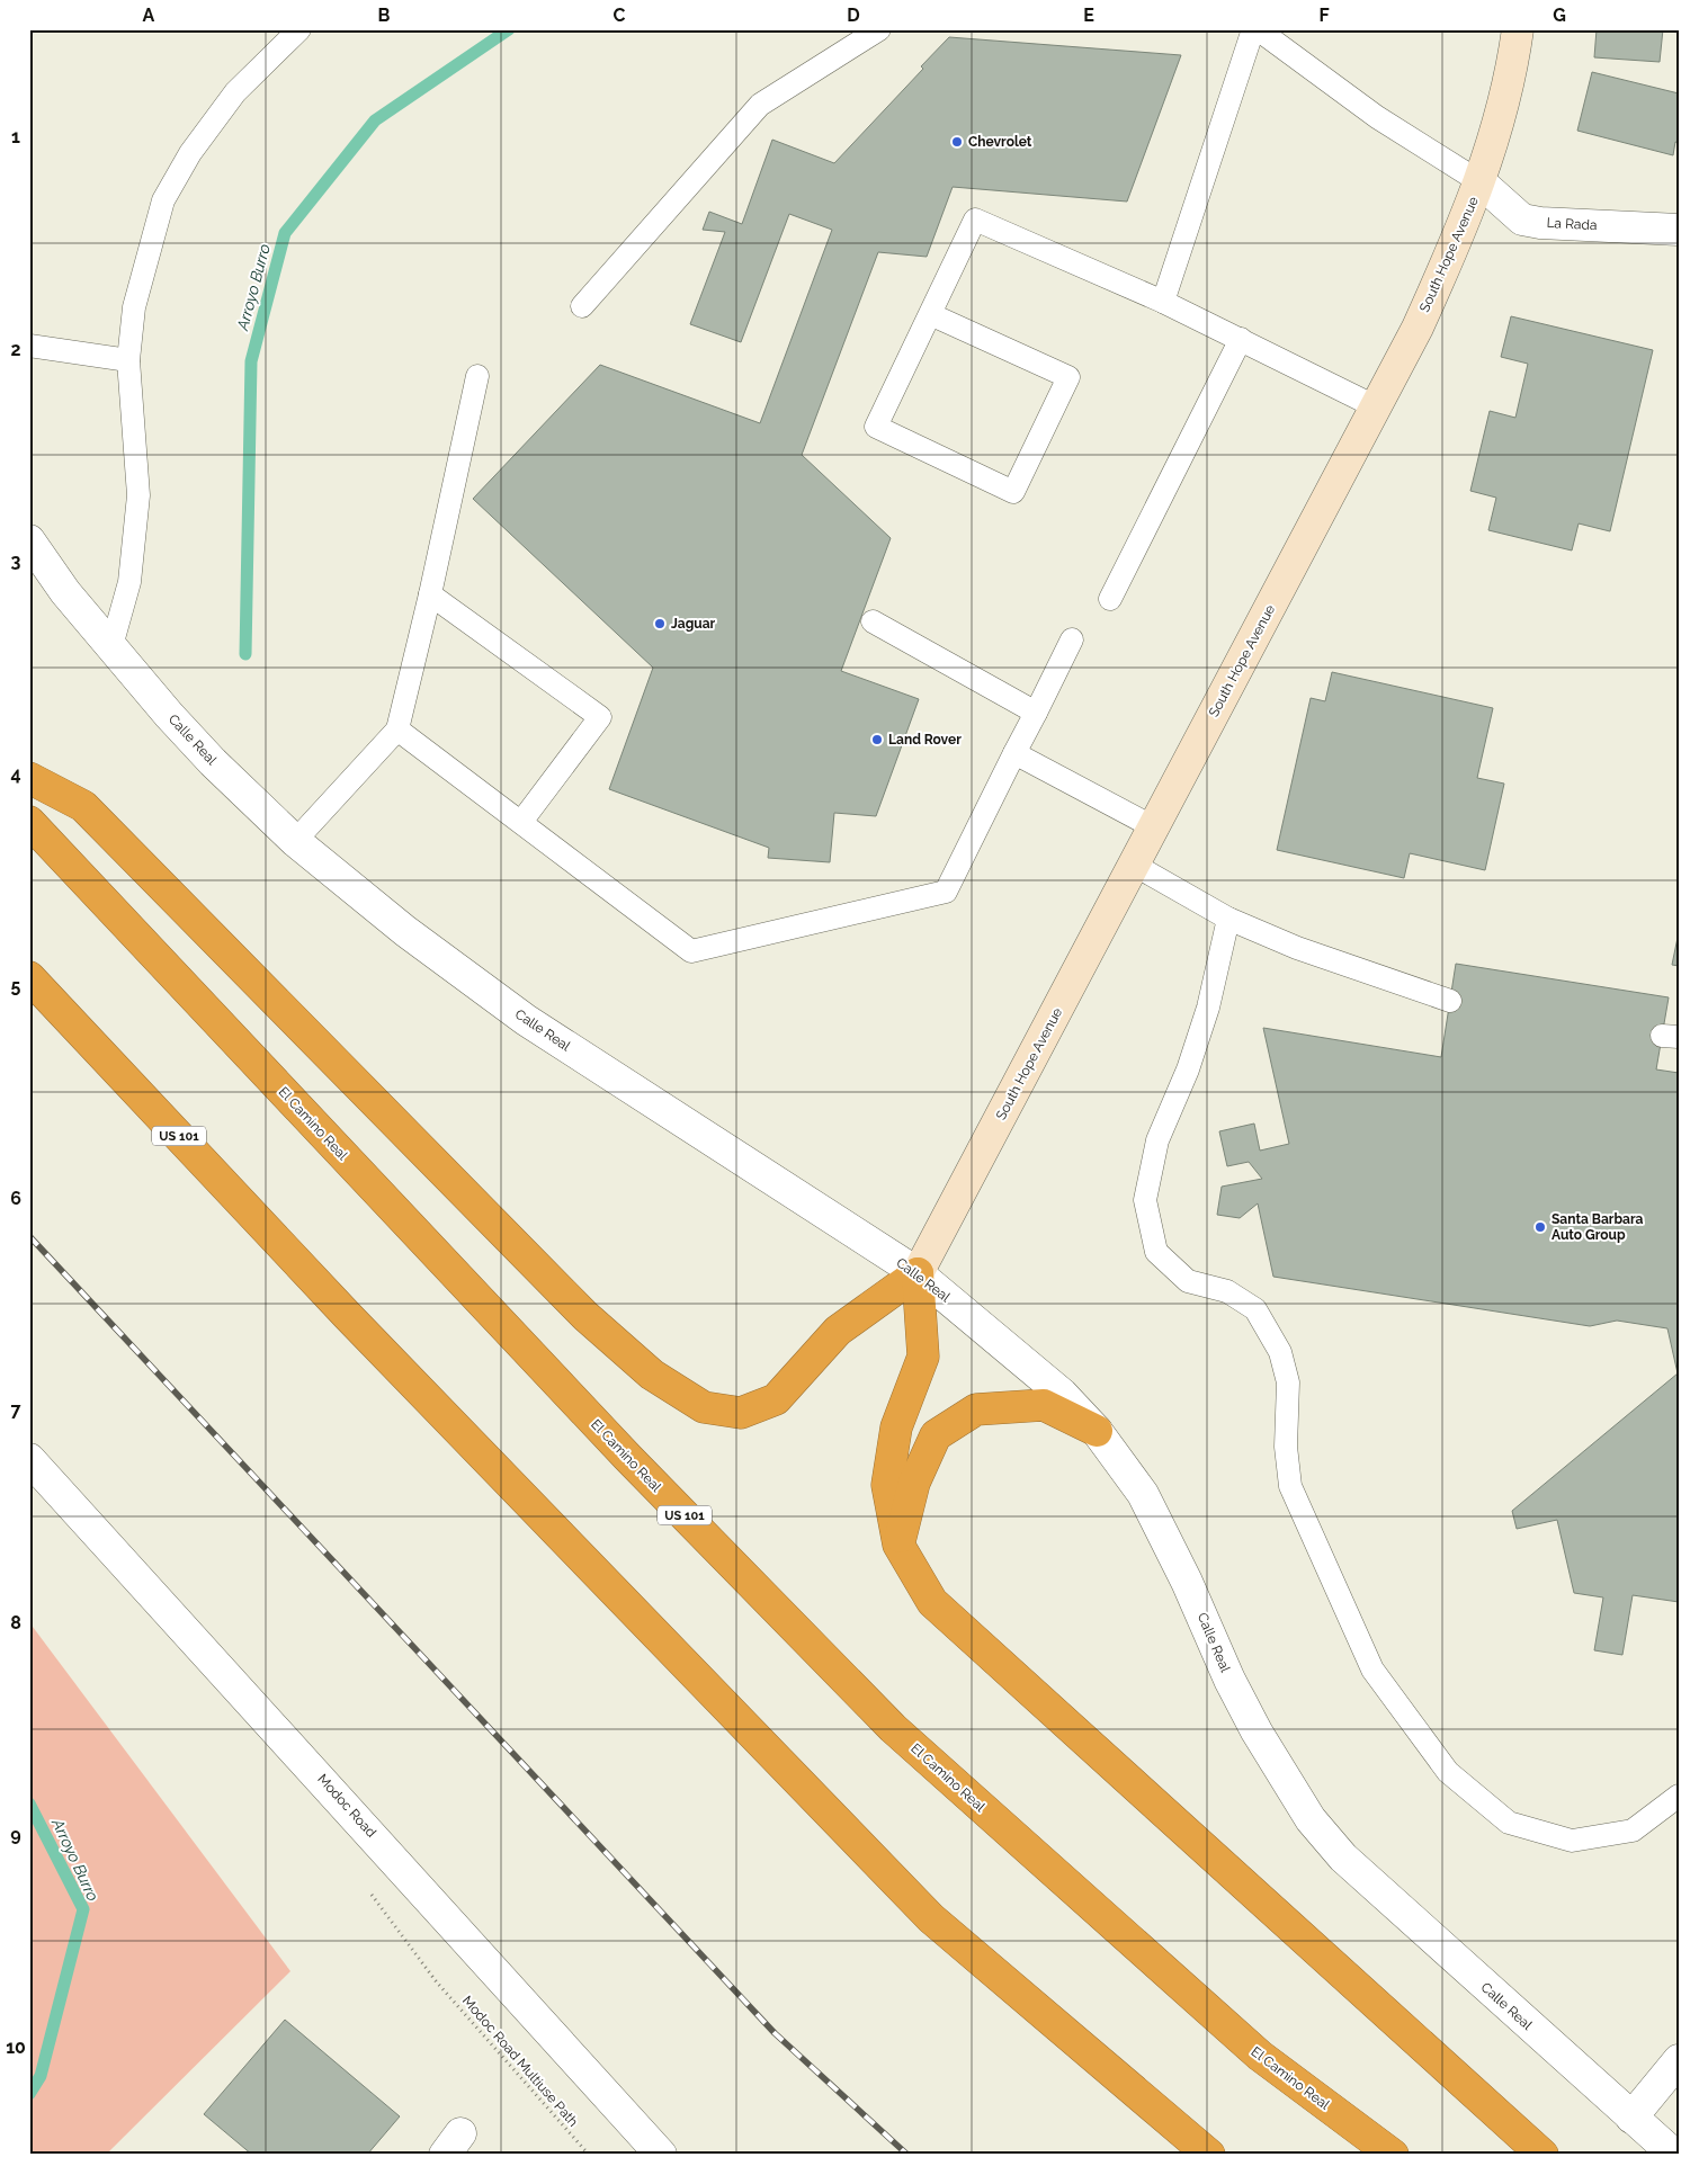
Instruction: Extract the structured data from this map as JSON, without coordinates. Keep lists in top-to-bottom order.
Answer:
{
  "streets": {
    "highway": ["El Camino Real", "US 101"],
    "main road": ["South Hope Avenue"],
    "street": ["La Rada", "Calle Real", "Modoc Road"],
    "path": ["Modoc Road Multiuse Path"]
  },
  "crossings": [
    ["La Rada", "South Hope Avenue"],
    ["South Hope Avenue", "Calle Real"]
  ],
  "water": ["Arroyo Burro"],
  "places": [
    "Chevrolet",
    "Jaguar",
    "Land Rover",
    "Santa Barbara Auto Group"
  ],
  "grid": {
    "columns": [
      "A",
      "B",
      "C",
      "D",
      "E",
      "F",
      "G"
    ],
    "rows": [
      "1",
      "2",
      "3",
      "4",
      "5",
      "6",
      "7",
      "8",
      "9",
      "10"
    ]
  }
}
